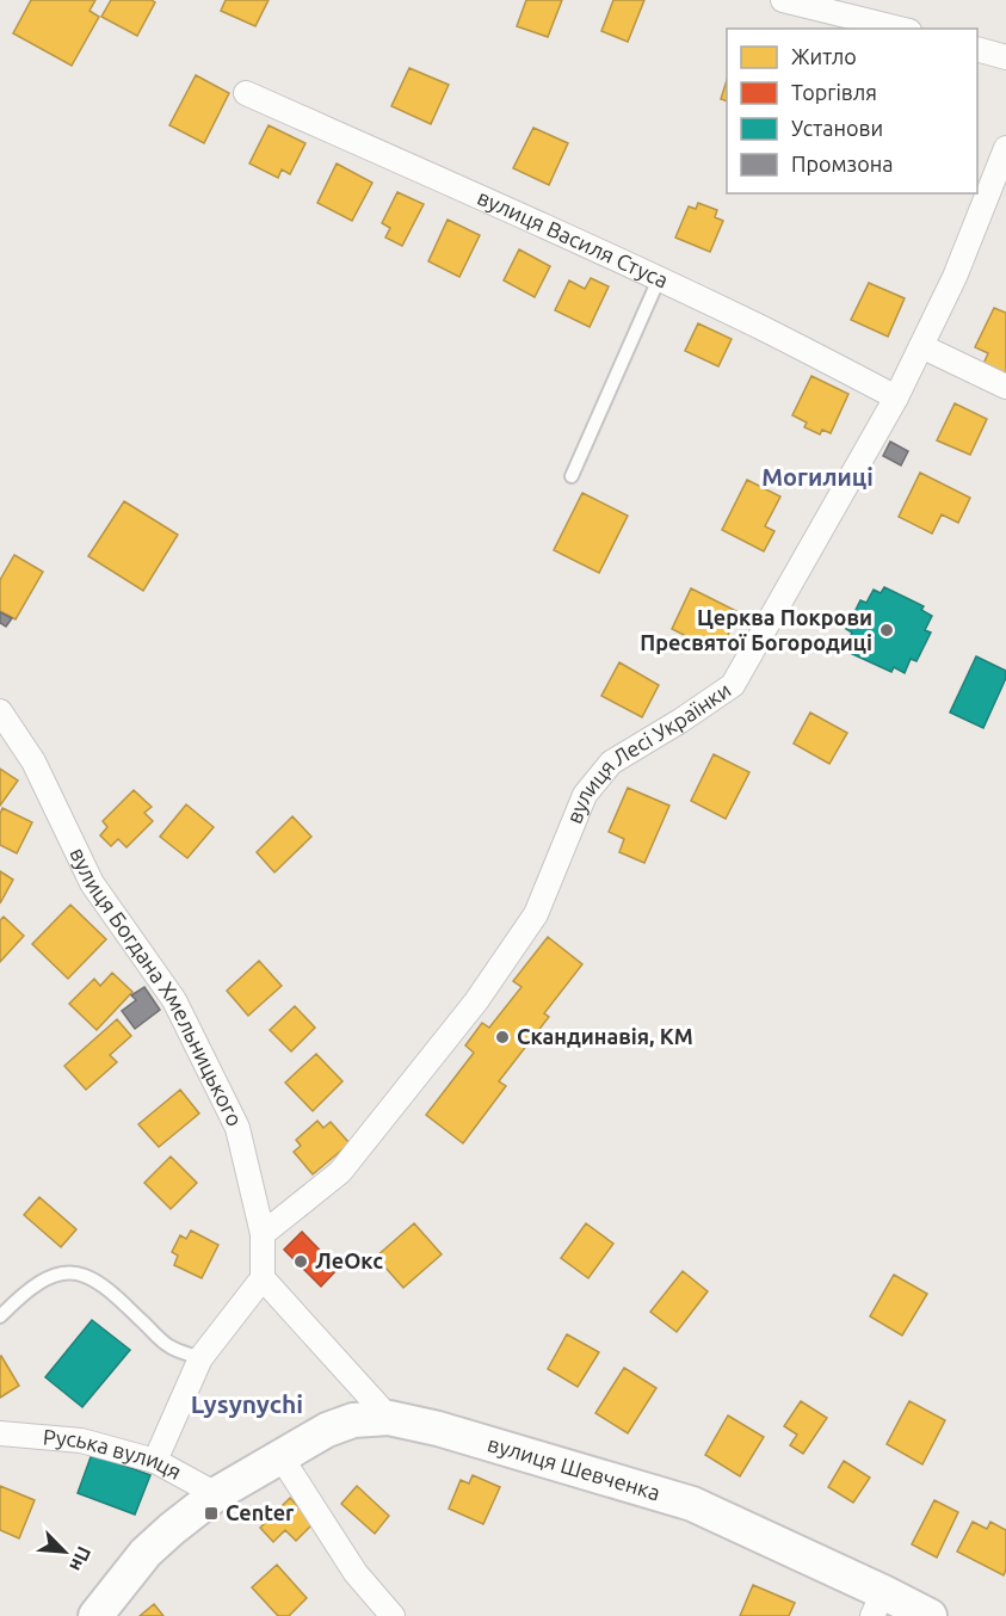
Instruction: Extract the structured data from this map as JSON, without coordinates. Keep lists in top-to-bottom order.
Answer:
{
  "streets": {
    "main road": ["вулиця Шевченка"],
    "street": [
      "вулиця Василя Стуса",
      "вулиця Лесі Українки",
      "вулиця Богдана Хмельницького",
      "Руська вулиця"
    ]
  },
  "crossings": [
    ["вулиця Василя Стуса", "вулиця Лесі Українки"],
    ["вулиця Лесі Українки", "вулиця Богдана Хмельницького"],
    ["Руська вулиця", "вулиця Шевченка"]
  ],
  "districts": ["Могилиці", "Lysynychi"],
  "places": {
    "other": ["Церква Покрови Пресвятої Богородиці", "Скандинавія, КМ", "ЛеОкс"],
    "transit": ["Center"]
  },
  "legend": [
    "Житло",
    "Торгівля",
    "Установи",
    "Промзона"
  ],
  "north": "bottom right"
}
